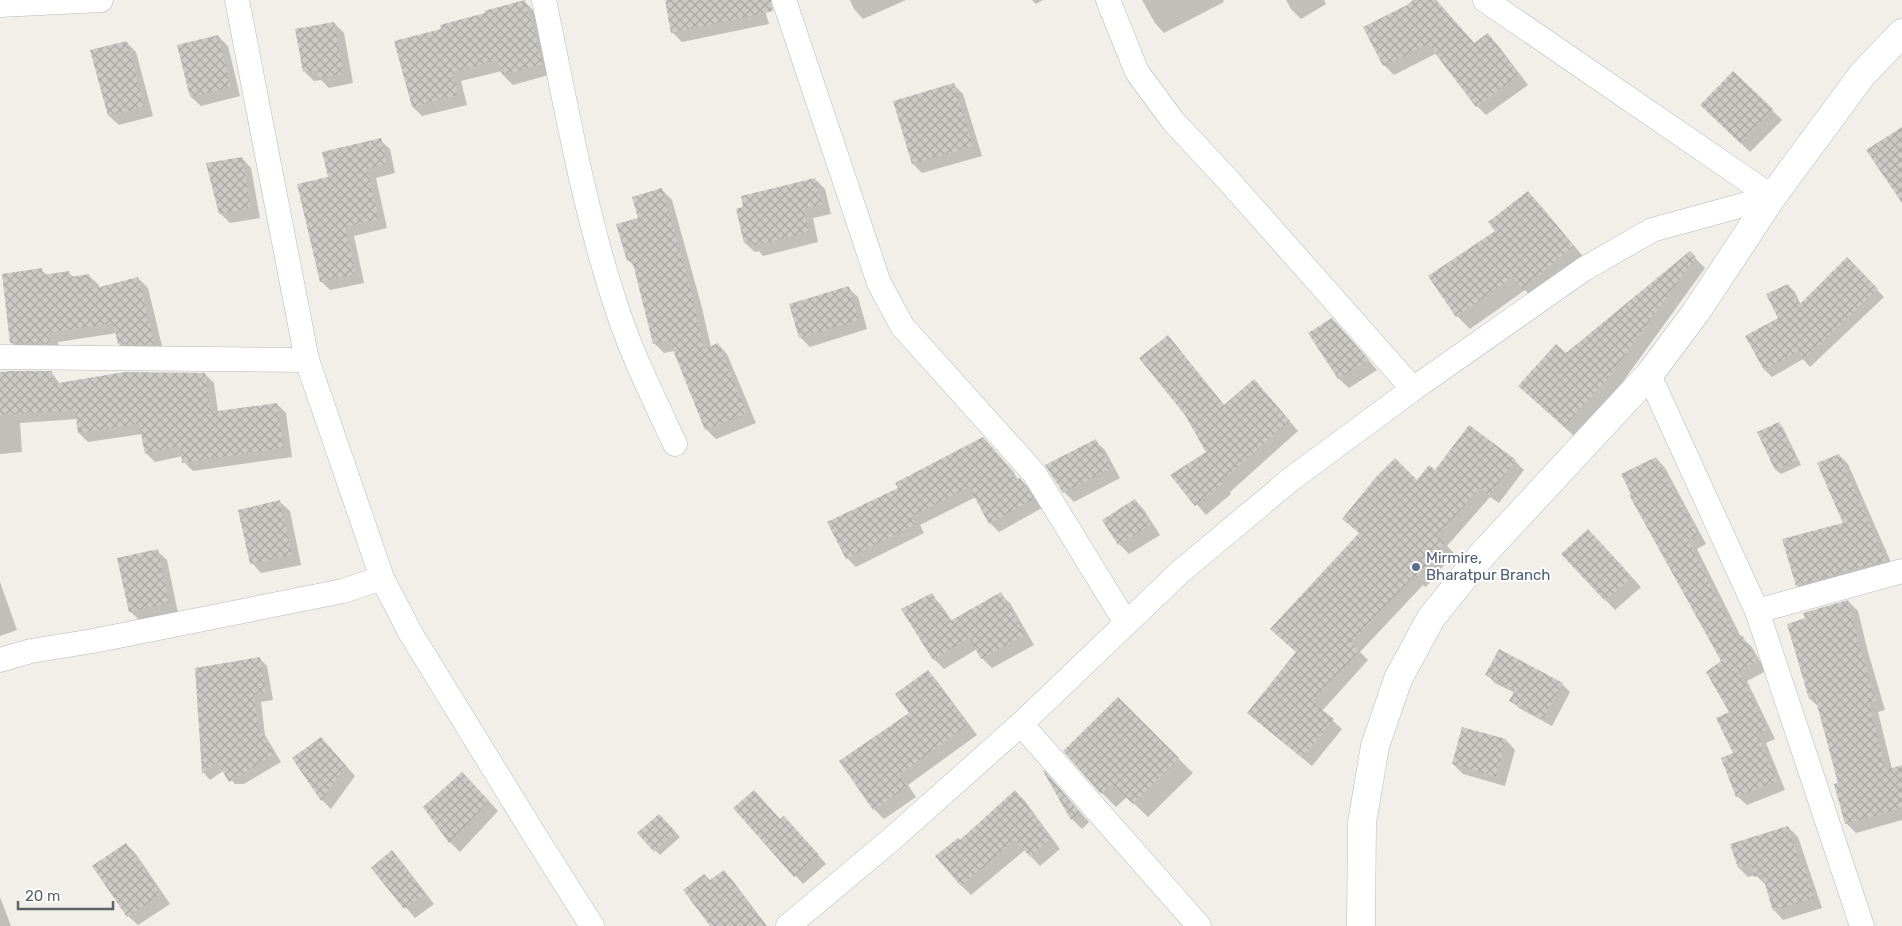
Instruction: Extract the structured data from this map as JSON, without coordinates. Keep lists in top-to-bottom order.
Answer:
{
  "places": ["Mirmire, Bharatpur Branch"],
  "scale_bar": "20 m"
}
